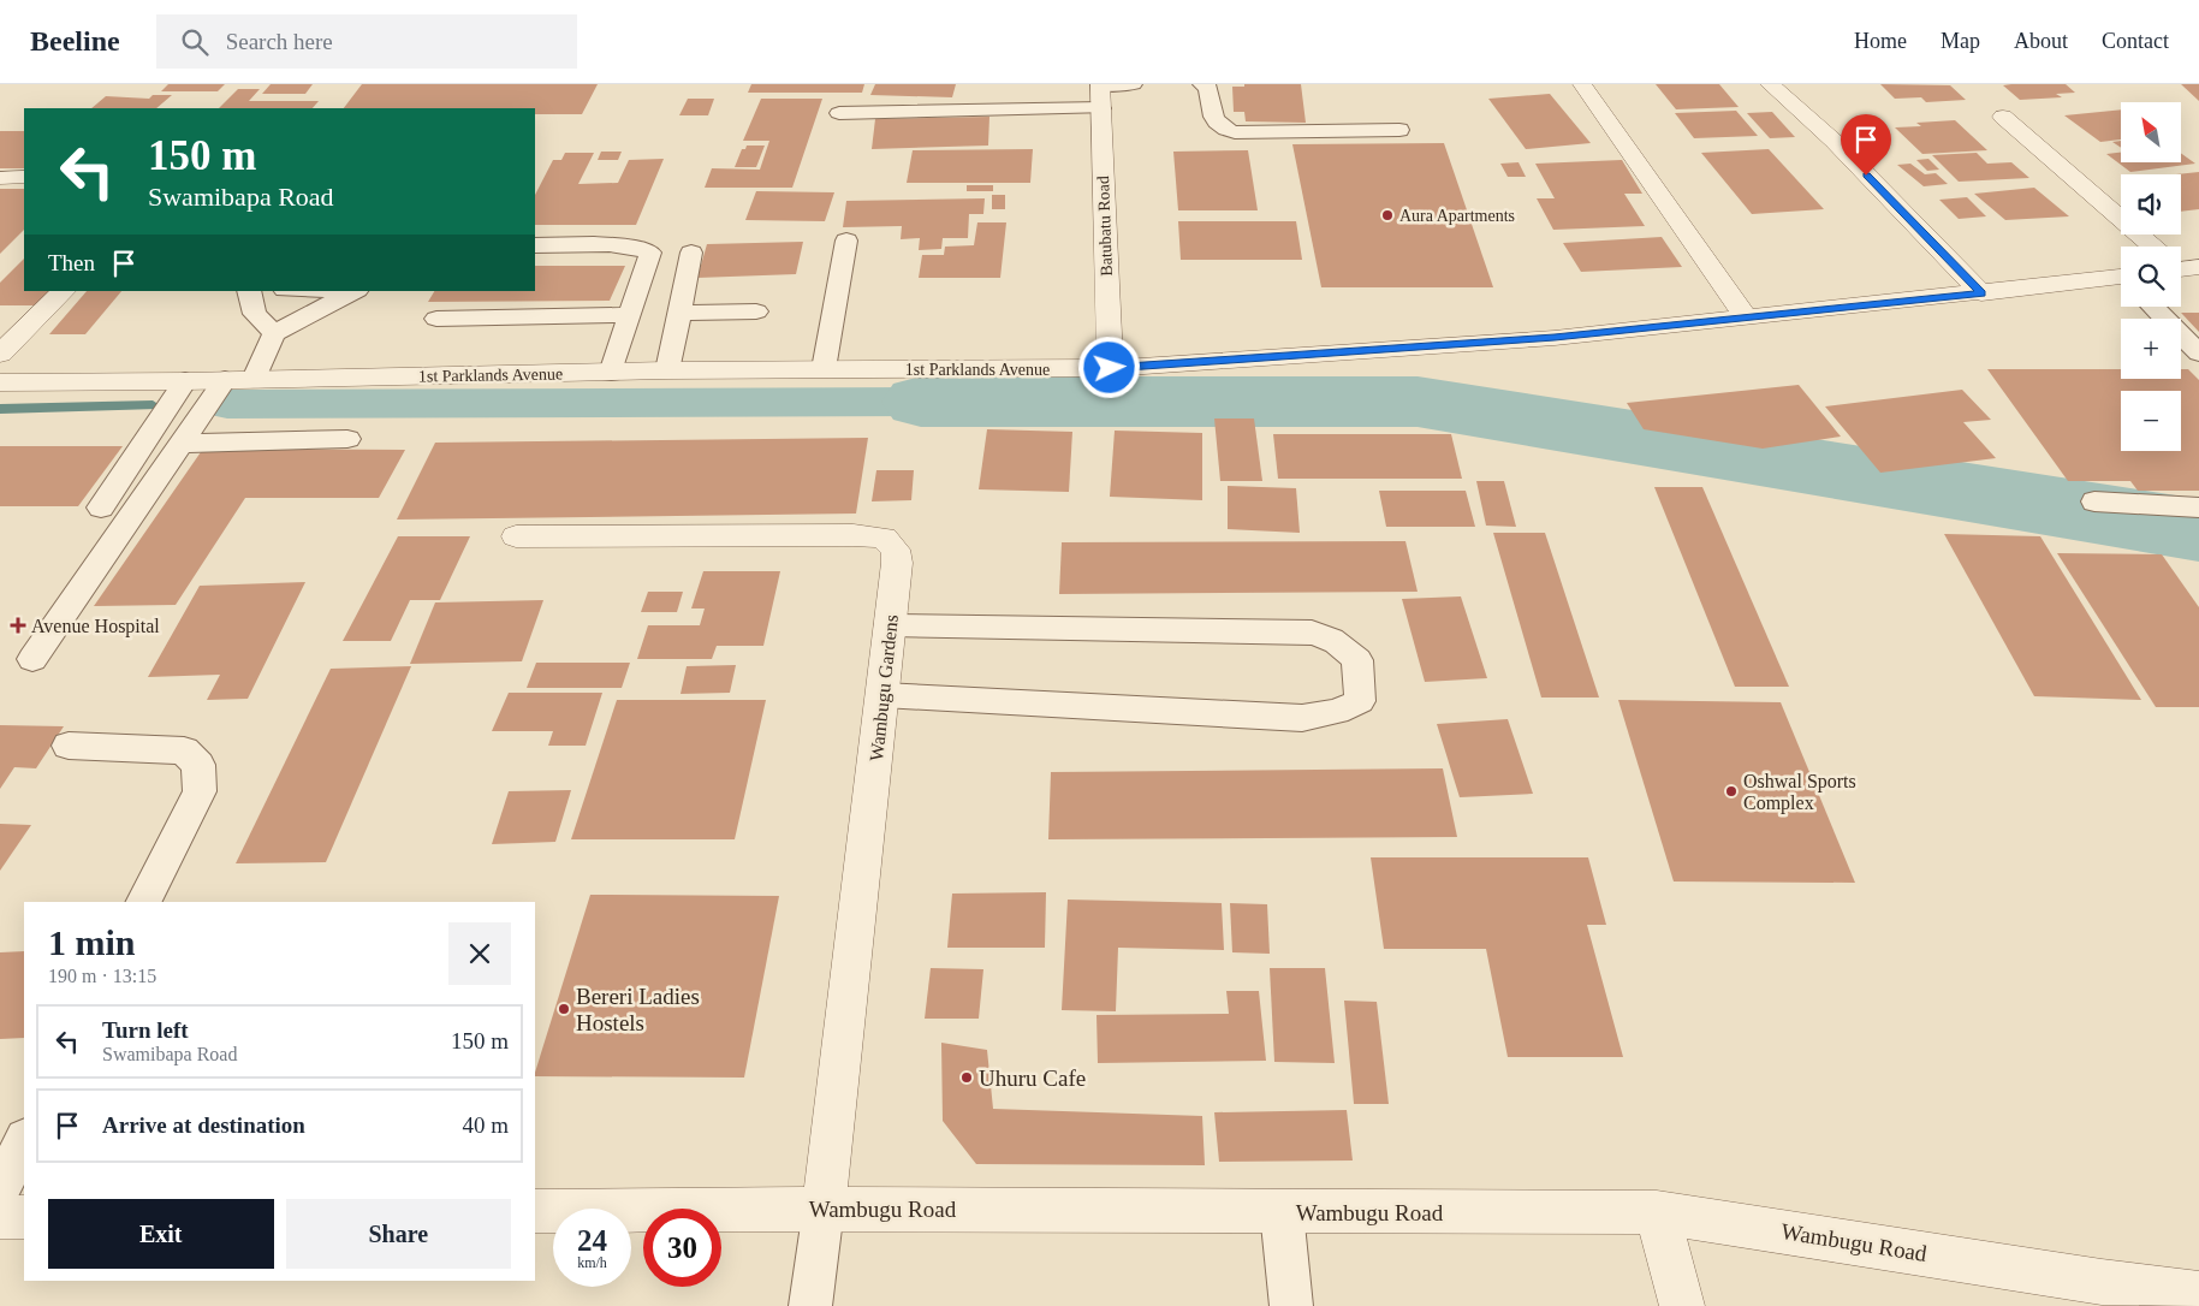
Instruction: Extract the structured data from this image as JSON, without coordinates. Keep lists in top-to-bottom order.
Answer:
{
  "streets": {
    "street": [
      "Batubatu Road",
      "1st Parklands Avenue",
      "Wambugu Gardens",
      "Wambugu Road"
    ]
  },
  "crossings": [
    ["Batubatu Road", "1st Parklands Avenue"],
    ["Wambugu Gardens", "Wambugu Road"]
  ],
  "places": {
    "other": [
      "Aura Apartments",
      "Oshwal Sports Complex",
      "Bereri Ladies Hostels",
      "Uhuru Cafe"
    ],
    "health": ["Avenue Hospital"]
  },
  "north": "top left",
  "page": {
    "header": "Beeline",
    "search": "Search here",
    "nav": [
      "Home",
      "Map",
      "About",
      "Contact"
    ],
    "map_buttons": ["+", "−"],
    "turn": ["150 m", "Swamibapa Road"],
    "then": "Then",
    "heading": ["1 min", "190 m · 13:15"],
    "list": [
      {
        "name": "Turn left",
        "note": "Swamibapa Road",
        "value": "150 m"
      },
      {
        "name": "Arrive at destination",
        "value": "40 m"
      }
    ],
    "buttons": ["Exit", "Share"],
    "speed": "24 km/h",
    "limit": "30"
  }
}
